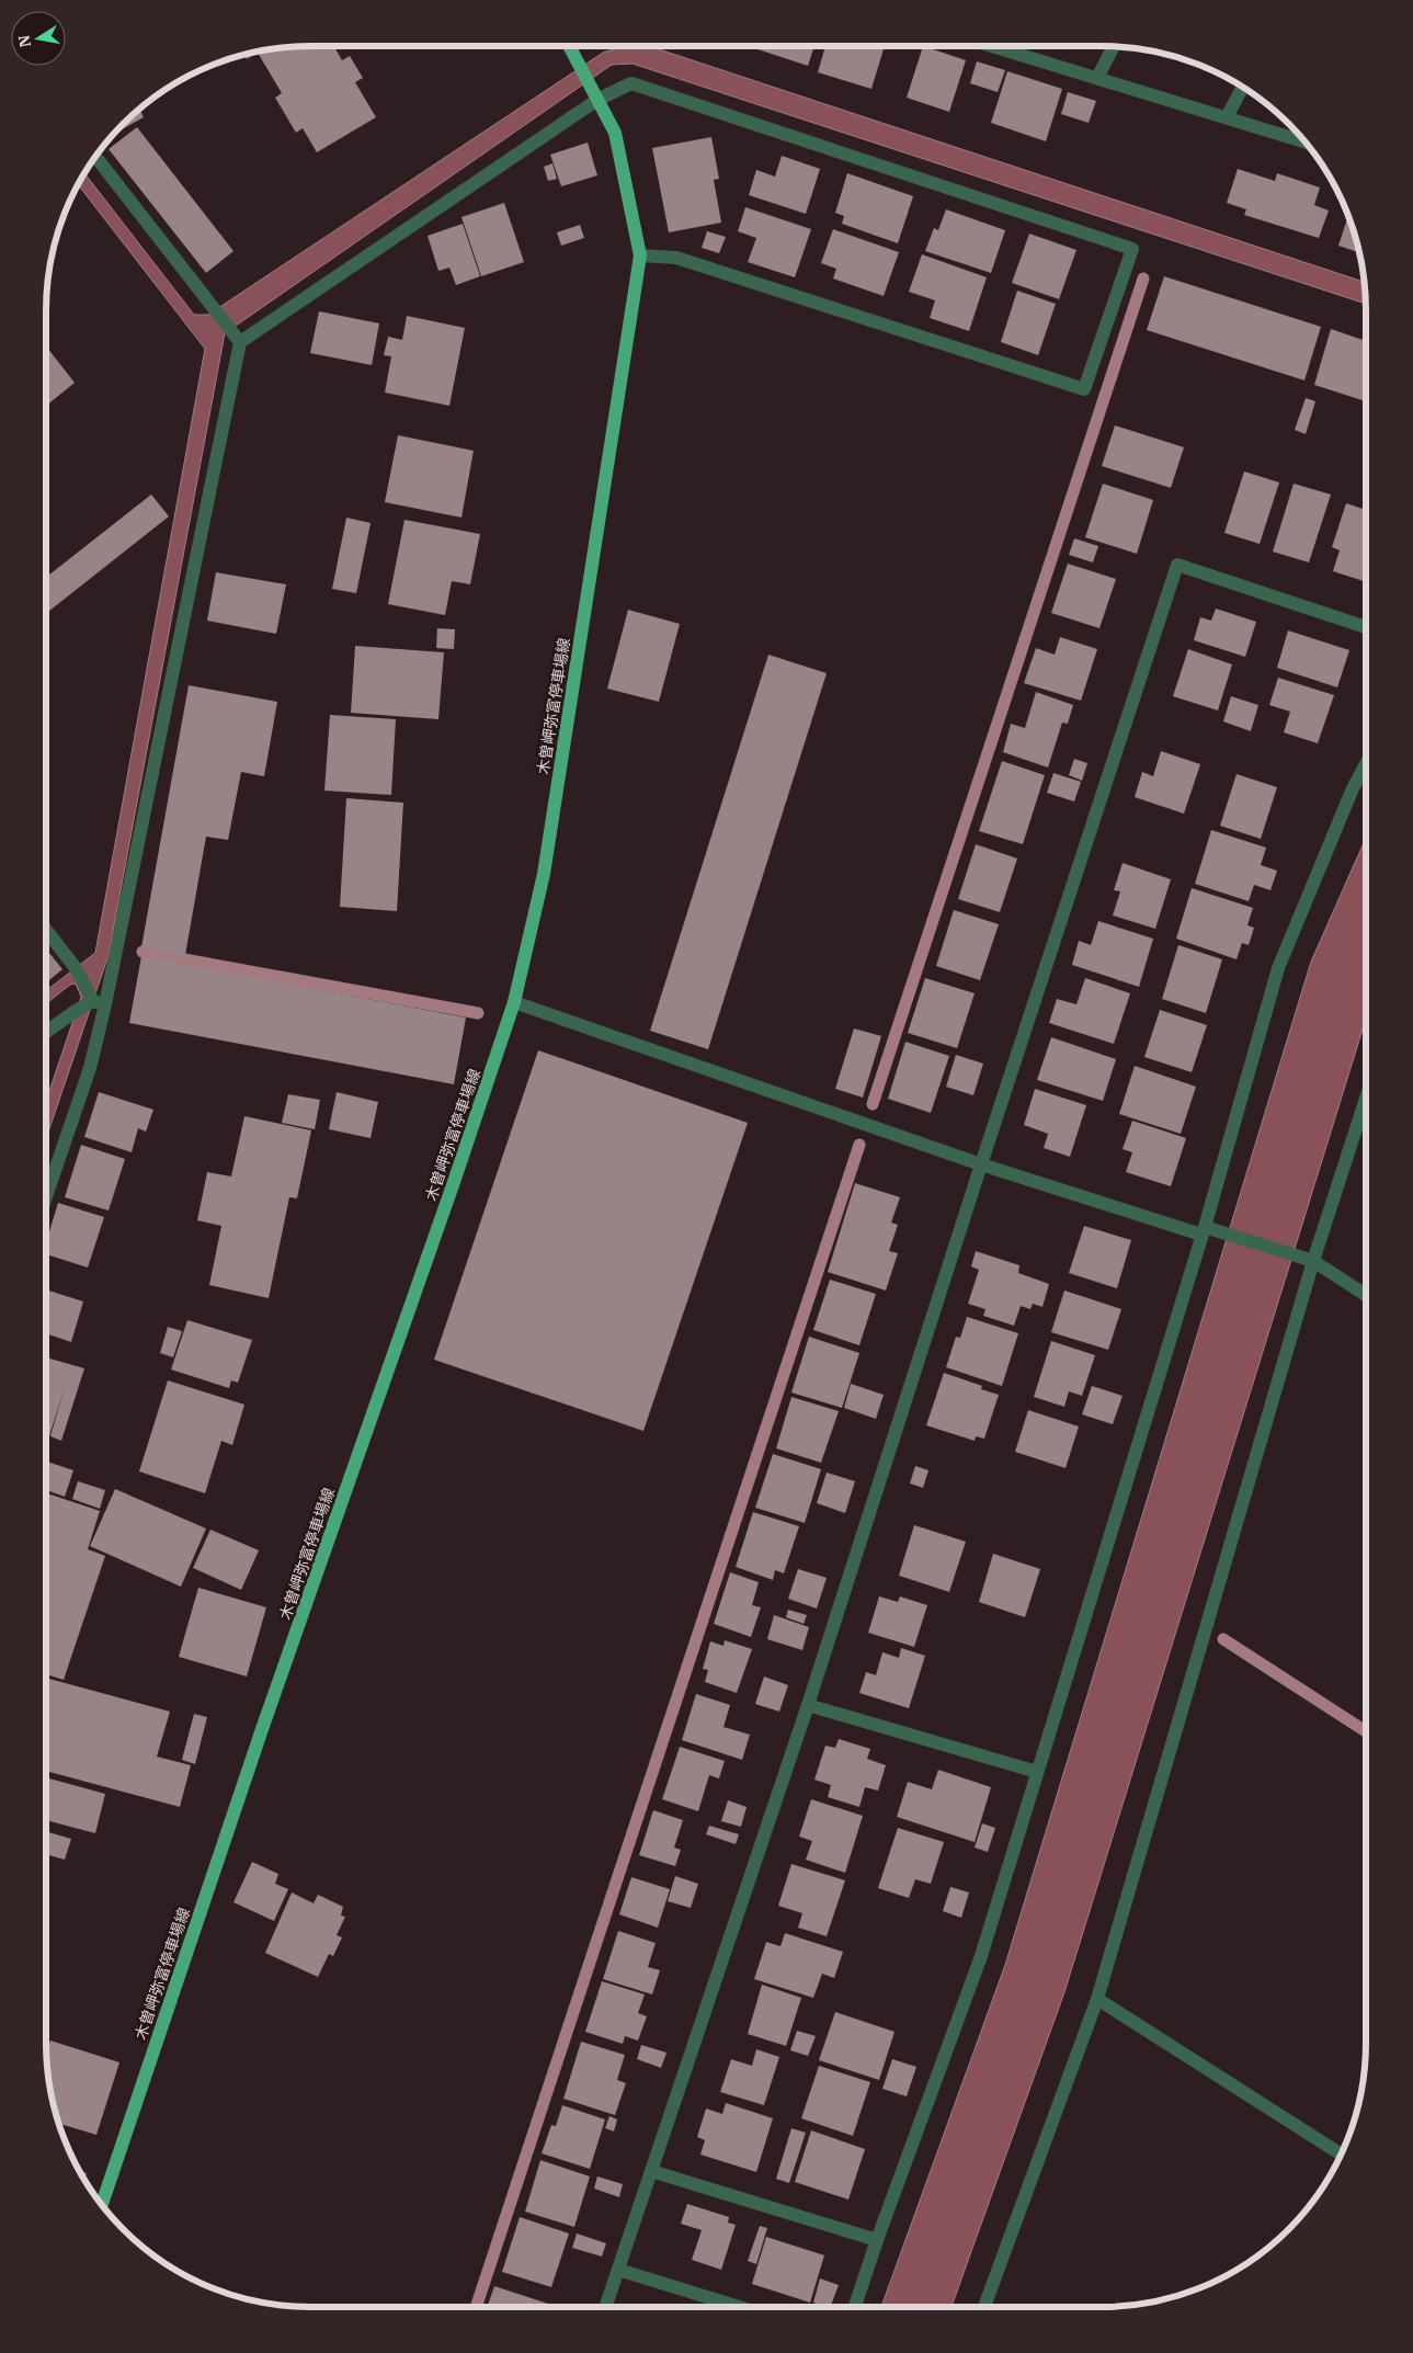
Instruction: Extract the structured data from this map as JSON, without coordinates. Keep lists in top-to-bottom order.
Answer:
{
  "streets": {
    "main road": ["木曽岬弥富停車場線"]
  },
  "north": "left"
}
